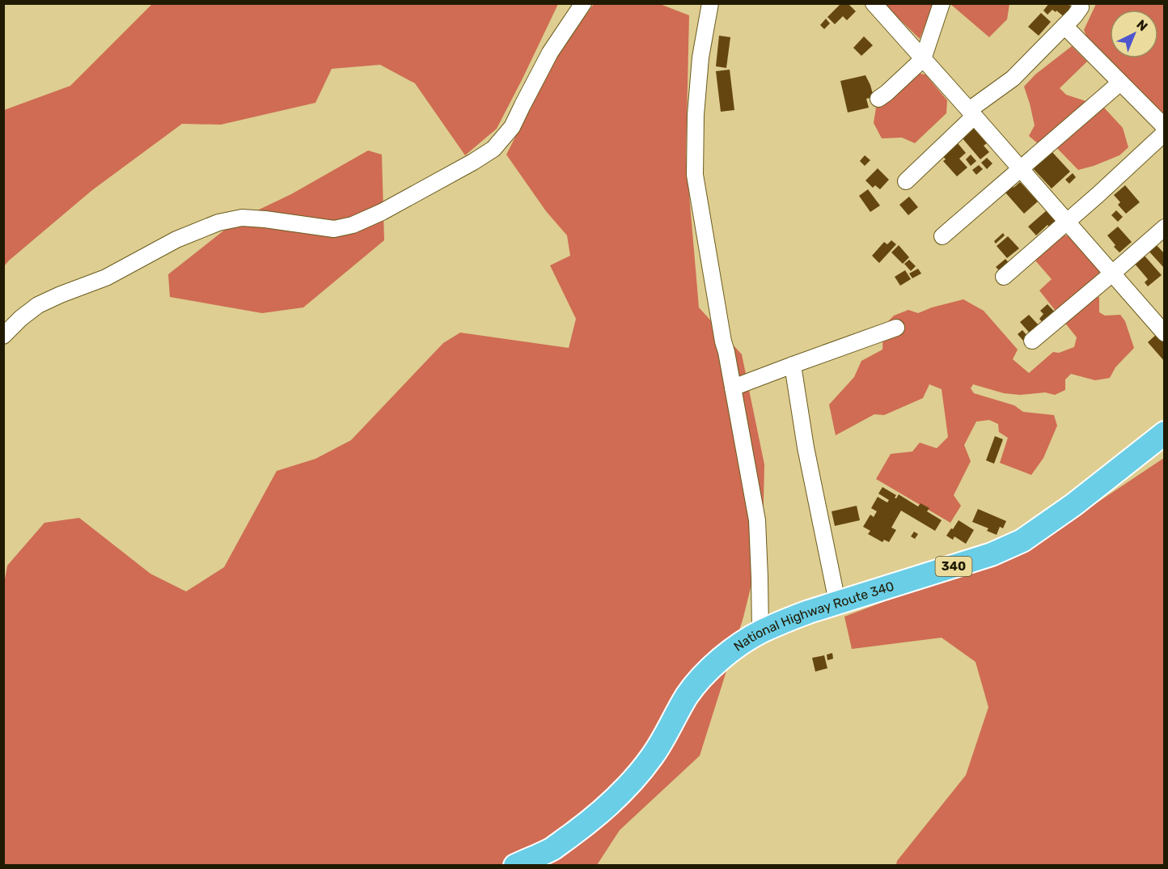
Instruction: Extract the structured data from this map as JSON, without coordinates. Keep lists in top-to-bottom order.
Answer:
{
  "streets": {
    "highway": ["340", "National Highway Route 340"]
  },
  "north": "top right"
}
